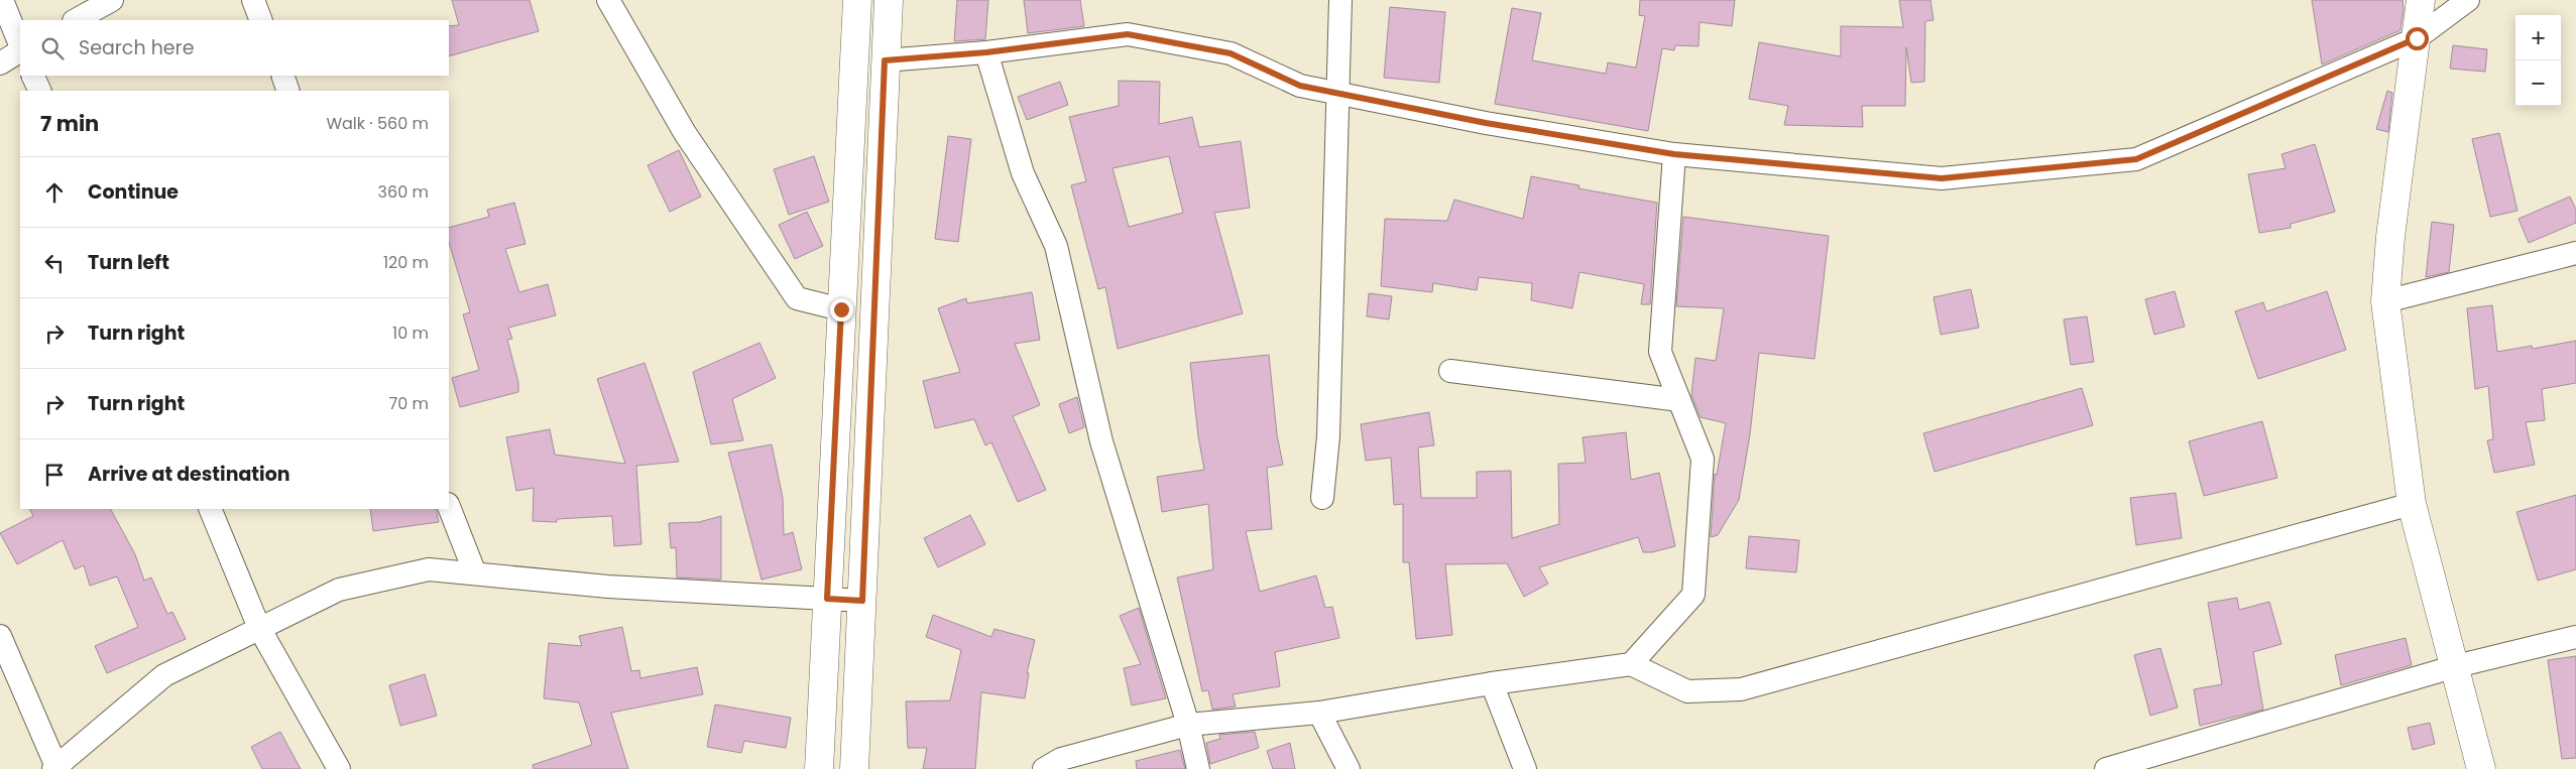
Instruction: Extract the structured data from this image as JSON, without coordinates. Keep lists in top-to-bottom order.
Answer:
{
  "page": {
    "map_buttons": ["+", "−"],
    "search": "Search here",
    "heading": ["7 min", "Walk · 560 m"],
    "list": [
      ["Continue", "360 m"],
      ["Turn left", "120 m"],
      ["Turn right", "10 m"],
      ["Turn right", "70 m"],
      "Arrive at destination"
    ]
  }
}
